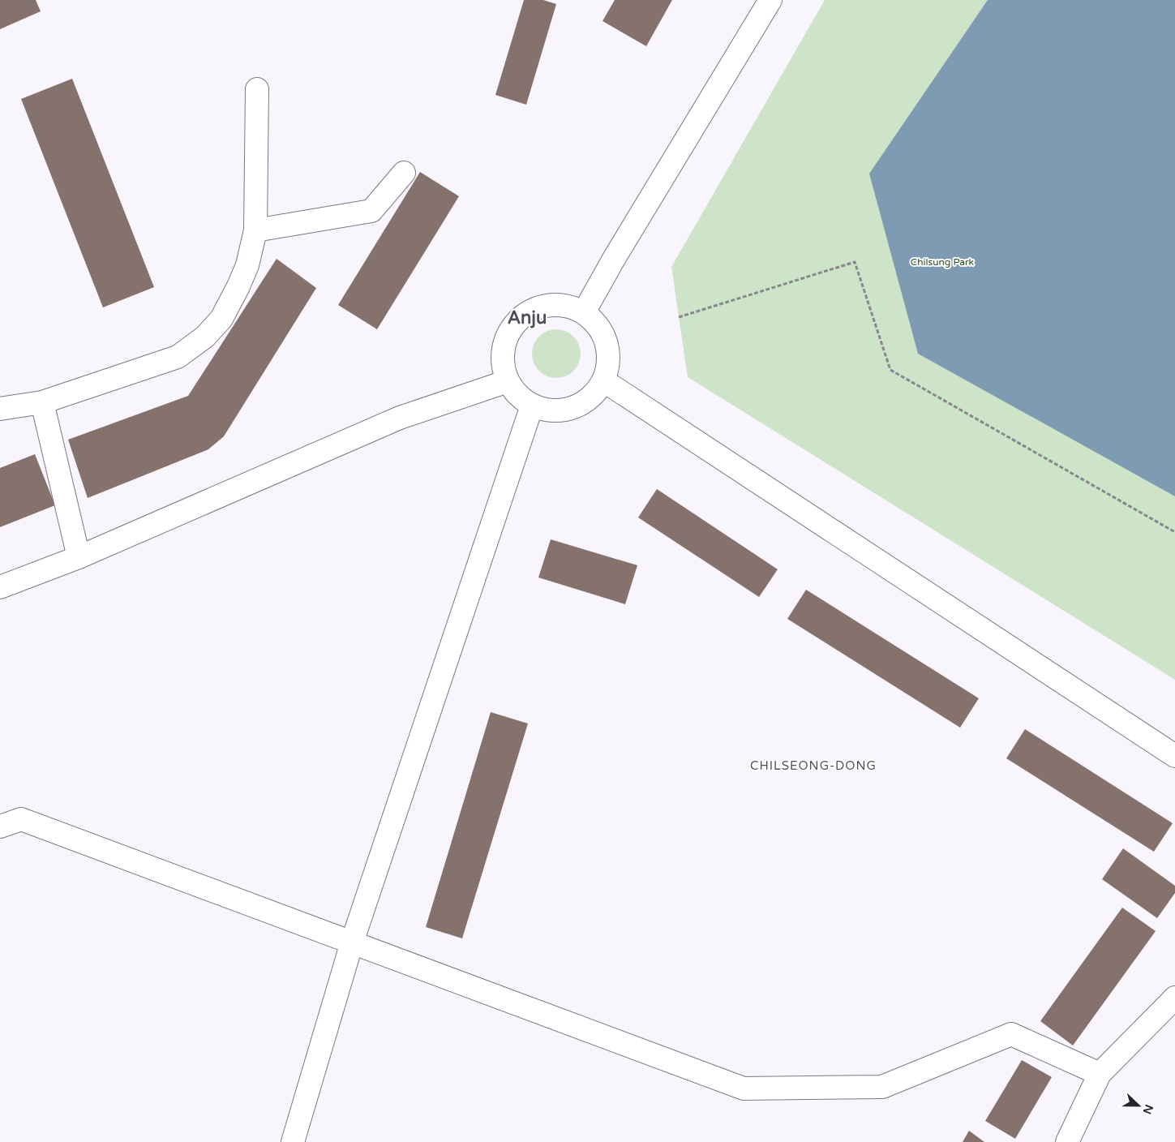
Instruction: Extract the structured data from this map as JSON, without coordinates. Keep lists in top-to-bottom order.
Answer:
{
  "districts": ["Anju", "CHILSEONG-DONG"],
  "parks": ["Chilsung Park"],
  "north": "right"
}
